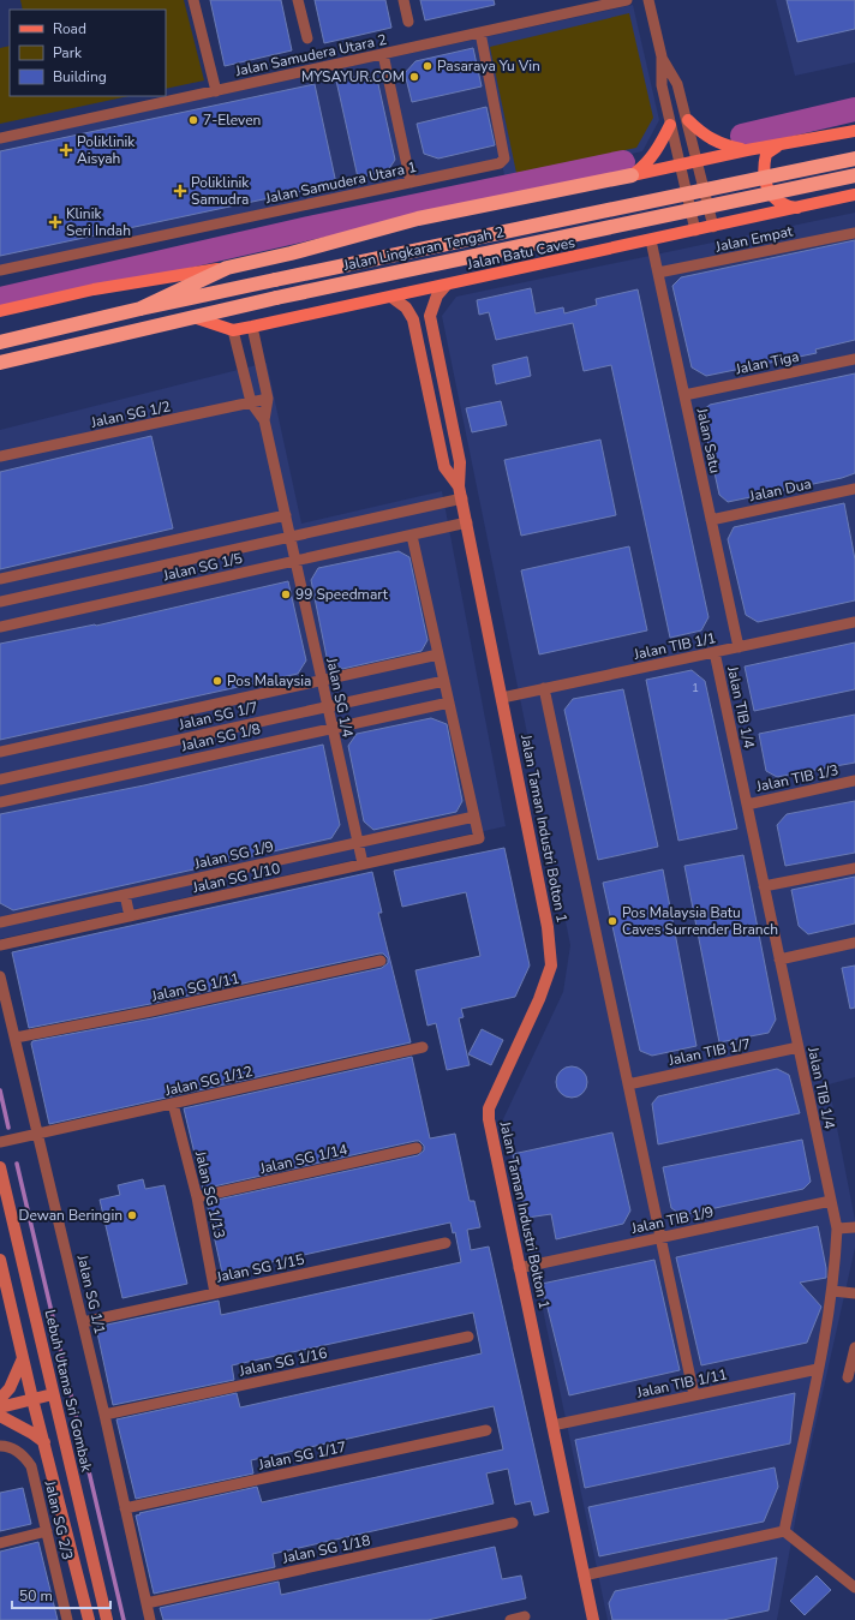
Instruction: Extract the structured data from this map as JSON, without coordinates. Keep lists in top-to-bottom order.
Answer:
{
  "streets": {
    "highway": ["Jalan Lingkaran Tengah 2"],
    "main road": ["Jalan Batu Caves"],
    "street": [
      "Jalan Samudera Utara 2",
      "Jalan Samudera Utara 1",
      "Jalan Empat",
      "Jalan Tiga",
      "Jalan SG 1/2",
      "Jalan Satu",
      "Jalan Dua",
      "Jalan SG 1/5",
      "Jalan TIB 1/1",
      "Jalan SG 1/4",
      "Jalan TIB 1/4",
      "Jalan SG 1/7",
      "Jalan SG 1/8",
      "Jalan TIB 1/3",
      "Jalan Taman Industri Bolton 1",
      "Jalan SG 1/9",
      "Jalan SG 1/10",
      "Jalan SG 1/11",
      "Jalan TIB 1/7",
      "Jalan SG 1/12",
      "Jalan SG 1/14",
      "Jalan SG 1/13",
      "Jalan TIB 1/9",
      "Jalan SG 1/15",
      "Jalan SG 1/1",
      "Jalan SG 1/16",
      "Jalan TIB 1/11",
      "Lebuh Utama Sri Gombak",
      "Jalan SG 1/17",
      "Jalan SG 2/3",
      "Jalan SG 1/18"
    ]
  },
  "crossings": [
    ["Jalan Samudera Utara 2", "Jalan Samudera Utara 1"],
    ["Jalan Empat", "Jalan Satu"],
    ["Jalan Lingkaran Tengah 2", "Jalan Batu Caves"],
    ["Jalan Batu Caves", "Jalan Satu"],
    ["Jalan Batu Caves", "Jalan SG 1/4"],
    ["Jalan Batu Caves", "Jalan Taman Industri Bolton 1"],
    ["Jalan Tiga", "Jalan Satu"],
    ["Jalan SG 1/2", "Jalan SG 1/4"],
    ["Jalan Satu", "Jalan Dua"],
    ["Jalan Satu", "Jalan TIB 1/1"],
    ["Jalan SG 1/5", "Jalan SG 1/4"],
    ["Jalan SG 1/5", "Jalan Taman Industri Bolton 1"],
    ["Jalan TIB 1/1", "Jalan TIB 1/4"],
    ["Jalan TIB 1/1", "Jalan Taman Industri Bolton 1"],
    ["Jalan SG 1/4", "Jalan SG 1/7"],
    ["Jalan SG 1/4", "Jalan SG 1/8"],
    ["Jalan SG 1/4", "Jalan SG 1/9"],
    ["Jalan SG 1/4", "Jalan SG 1/10"],
    ["Jalan TIB 1/4", "Jalan TIB 1/3"],
    ["Jalan TIB 1/4", "Jalan TIB 1/7"],
    ["Jalan TIB 1/4", "Jalan TIB 1/9"],
    ["Jalan TIB 1/4", "Jalan TIB 1/11"],
    ["Jalan Taman Industri Bolton 1", "Jalan TIB 1/9"],
    ["Jalan Taman Industri Bolton 1", "Jalan TIB 1/11"],
    ["Jalan SG 1/9", "Jalan SG 1/10"],
    ["Jalan SG 1/11", "Jalan SG 1/1"],
    ["Jalan SG 1/12", "Jalan SG 1/13"],
    ["Jalan SG 1/12", "Jalan SG 1/1"],
    ["Jalan SG 1/14", "Jalan SG 1/13"],
    ["Jalan SG 1/13", "Jalan SG 1/15"],
    ["Jalan SG 1/15", "Jalan SG 1/1"],
    ["Jalan SG 1/1", "Jalan SG 1/16"],
    ["Jalan SG 1/1", "Jalan SG 1/17"],
    ["Jalan SG 1/1", "Jalan SG 1/18"]
  ],
  "places": {
    "other": [
      "Pasaraya Yu Vin",
      "MYSAYUR.COM",
      "7-Eleven",
      "99 Speedmart",
      "Pos Malaysia",
      "Pos Malaysia Batu Caves Surrender Branch",
      "Dewan Beringin"
    ],
    "health": ["Poliklinik Aisyah", "Poliklinik Samudra", "Klinik Seri Indah"]
  },
  "house_numbers": ["1"],
  "legend": ["Road", "Park", "Building"],
  "scale_bar": "50 m"
}
